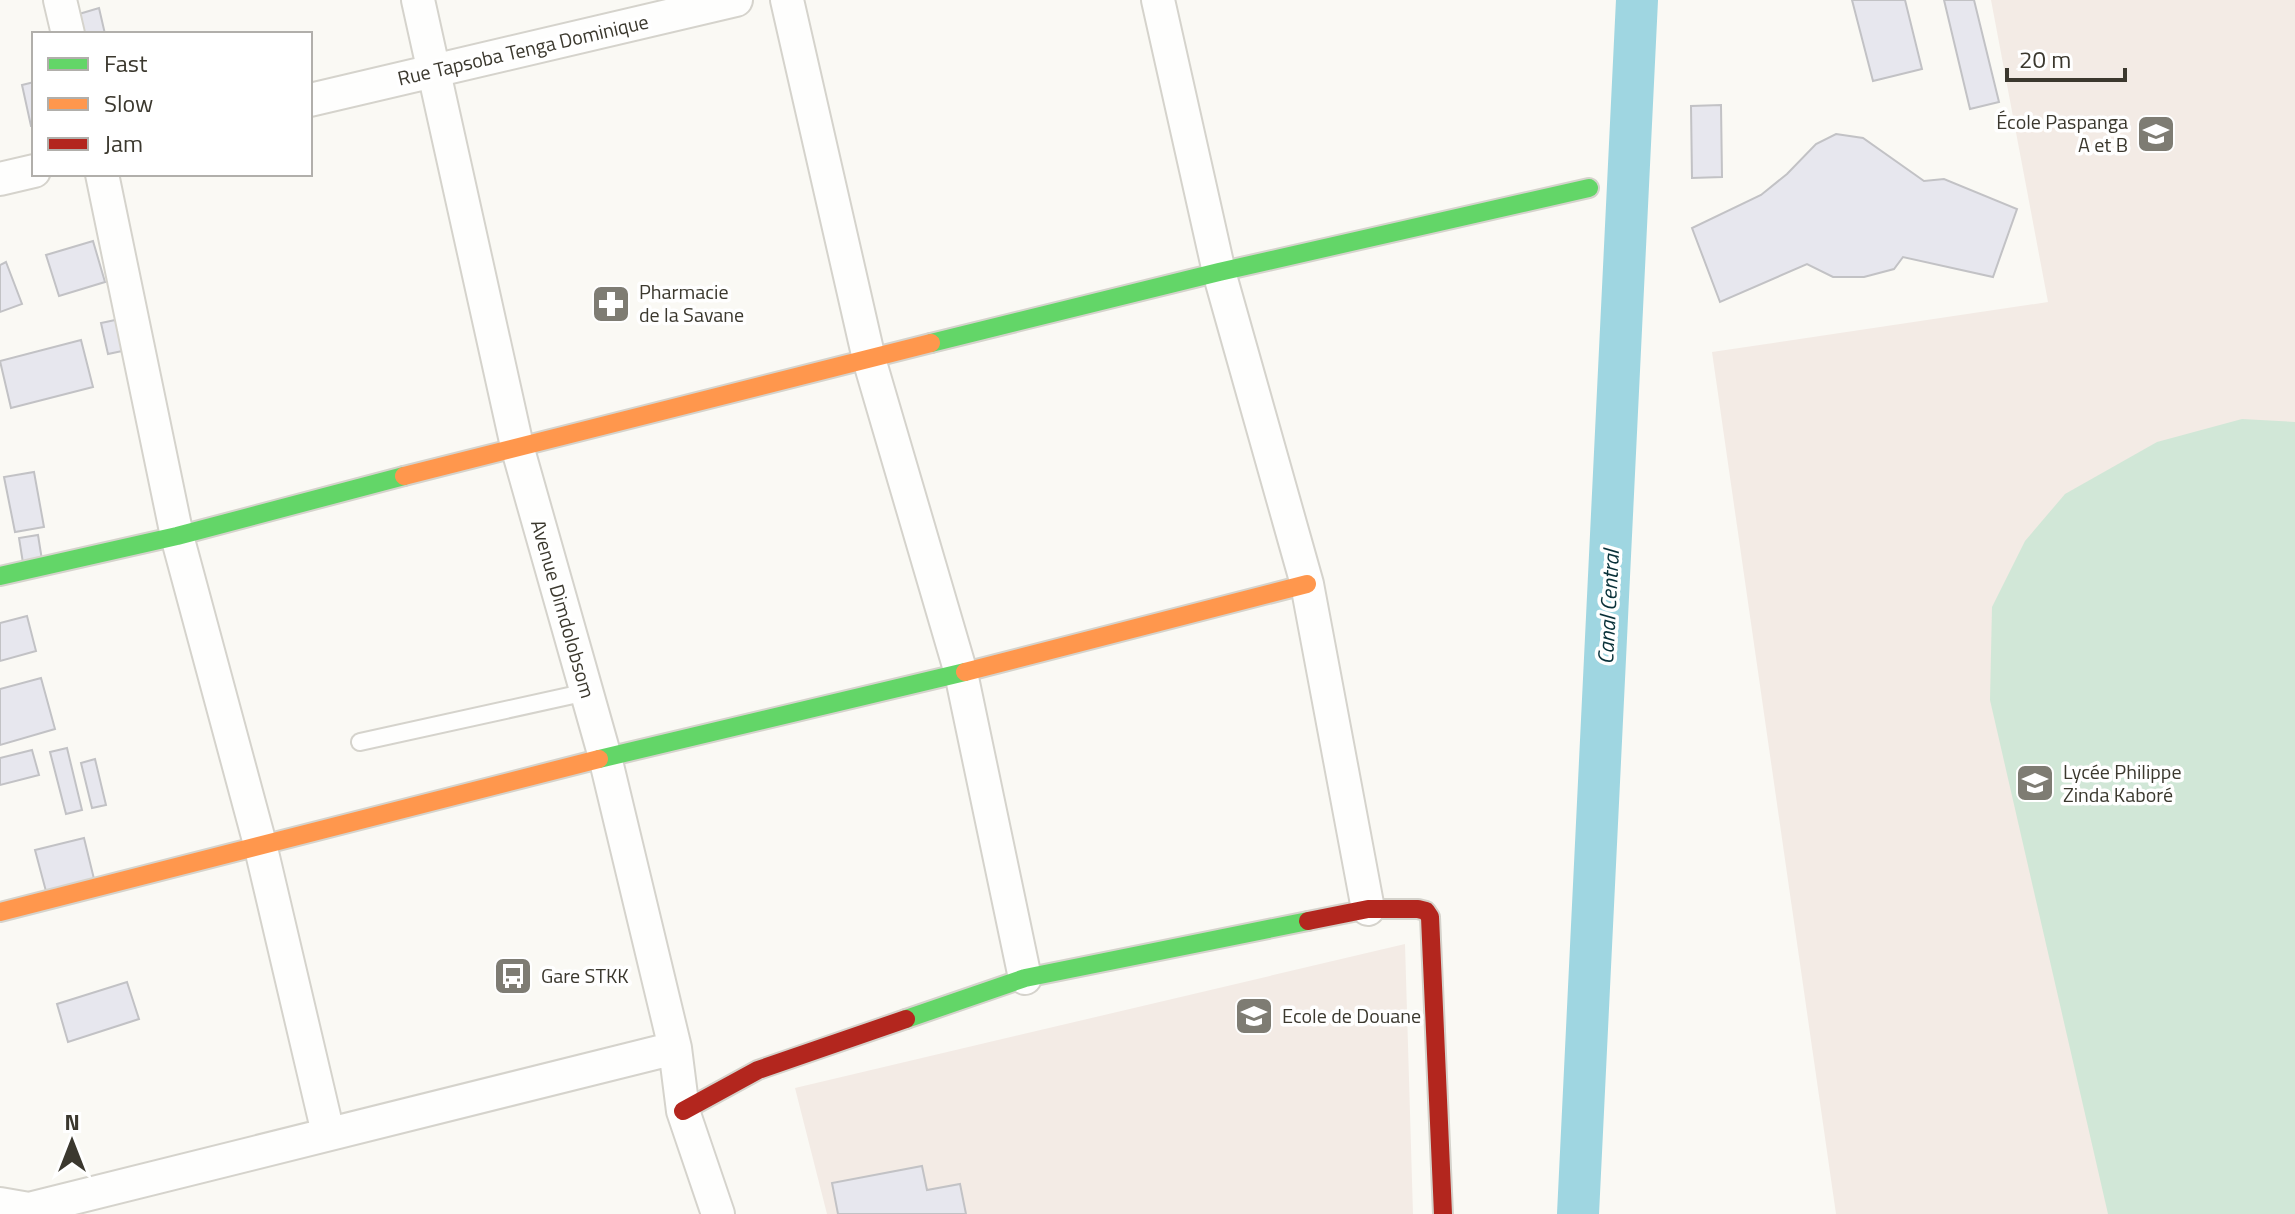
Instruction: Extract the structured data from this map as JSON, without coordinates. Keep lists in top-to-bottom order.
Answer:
{
  "streets": {
    "street": ["Rue Tapsoba Tenga Dominique", "Avenue Dimdolobsom"]
  },
  "crossings": [
    ["Rue Tapsoba Tenga Dominique", "Avenue Dimdolobsom"]
  ],
  "water": ["Canal Central"],
  "places": {
    "school or university": ["École Paspanga A et B", "Lycée Philippe Zinda Kaboré", "Ecole de Douane"],
    "pharmacy": ["Pharmacie de la Savane"],
    "bus stop": ["Gare STKK"]
  },
  "legend": ["Fast", "Slow", "Jam"],
  "scale_bar": "20 m",
  "north": "top"
}
